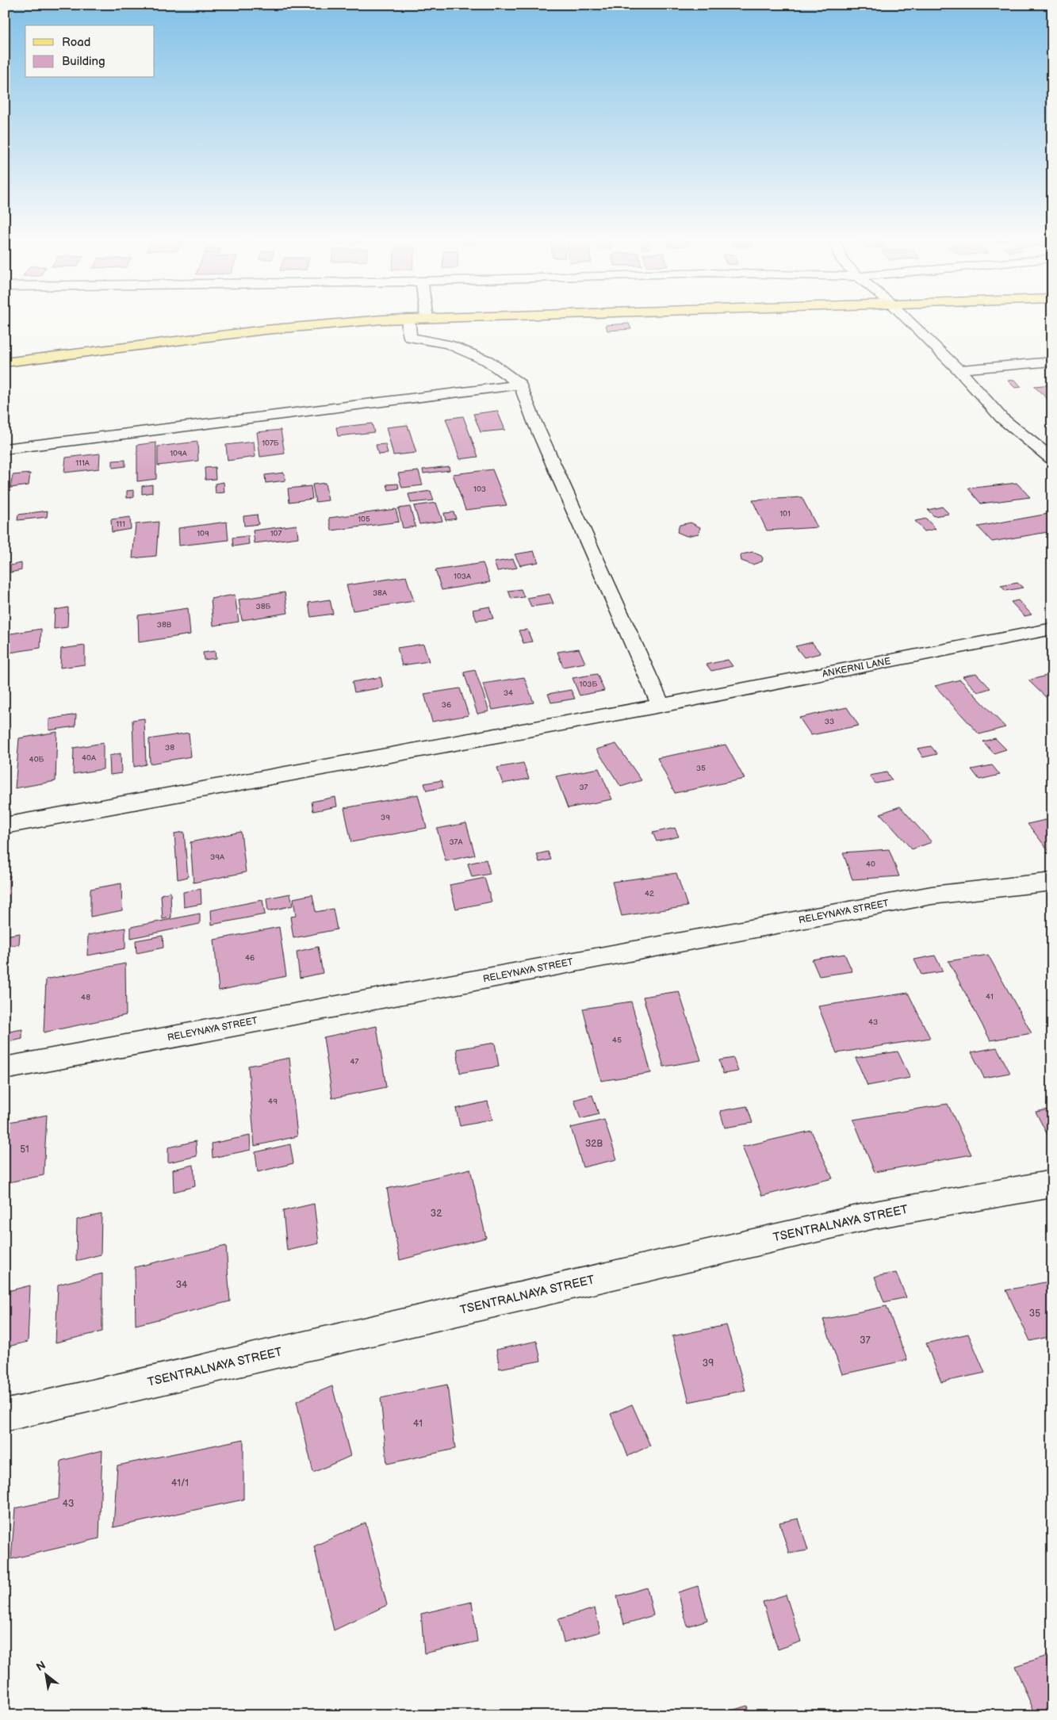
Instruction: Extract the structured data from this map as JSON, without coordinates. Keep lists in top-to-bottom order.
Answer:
{
  "streets": {
    "street": ["ANKERNI LANE", "RELEYNAYA STREET", "TSENTRALNAYA STREET"]
  },
  "house_numbers": [
    "107Б",
    "109А",
    "111А",
    "103",
    "101",
    "105",
    "111",
    "109",
    "107",
    "103А",
    "38А",
    "38Б",
    "38В",
    "103Б",
    "34",
    "36",
    "33",
    "38",
    "40А",
    "40Б",
    "35",
    "37",
    "39",
    "37А",
    "39А",
    "40",
    "42",
    "46",
    "41",
    "48",
    "43",
    "45",
    "47",
    "49",
    "32В",
    "51",
    "32",
    "34",
    "35",
    "37",
    "39",
    "41",
    "41/1",
    "43"
  ],
  "legend": ["Road", "Building"],
  "north": "top left"
}
